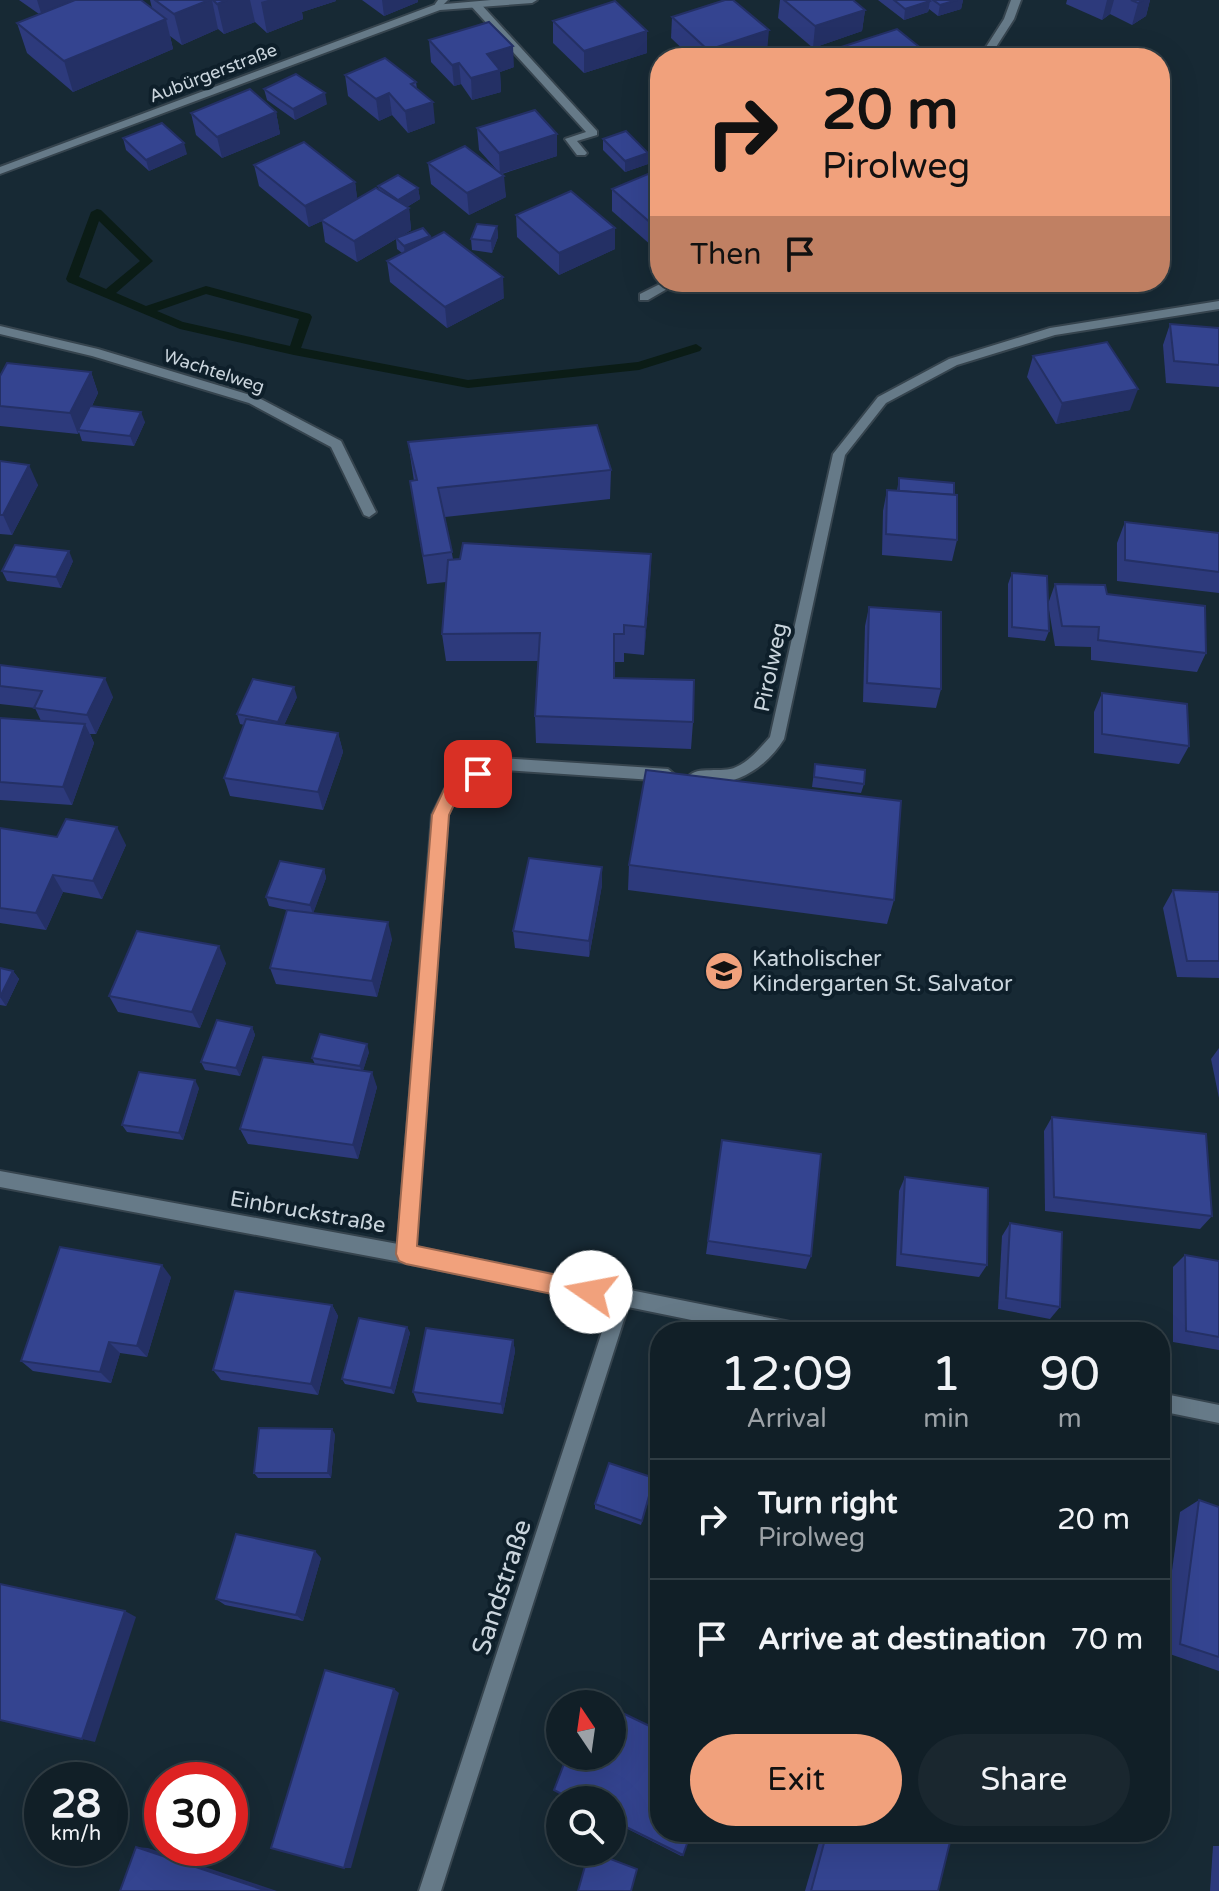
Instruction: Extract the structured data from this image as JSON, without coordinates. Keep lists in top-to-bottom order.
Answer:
{
  "streets": {
    "street": [
      "Aubürgerstraße",
      "Wachtelweg",
      "Pirolweg",
      "Einbruckstraße",
      "Sandstraße"
    ]
  },
  "crossings": [
    ["Pirolweg", "Einbruckstraße"],
    ["Einbruckstraße", "Sandstraße"]
  ],
  "places": {
    "school or university": ["Katholischer Kindergarten St. Salvator"]
  },
  "north": "top",
  "page": {
    "turn": ["20 m", "Pirolweg"],
    "then": "Then",
    "eta": [
      "12:09",
      "Arrival",
      "1",
      "min",
      "90",
      "m"
    ],
    "list": [
      {
        "name": "Turn right",
        "note": "Pirolweg",
        "value": "20 m"
      },
      {
        "name": "Arrive at destination",
        "value": "70 m"
      }
    ],
    "buttons": ["Exit", "Share"],
    "speed": "28 km/h",
    "limit": "30"
  }
}
